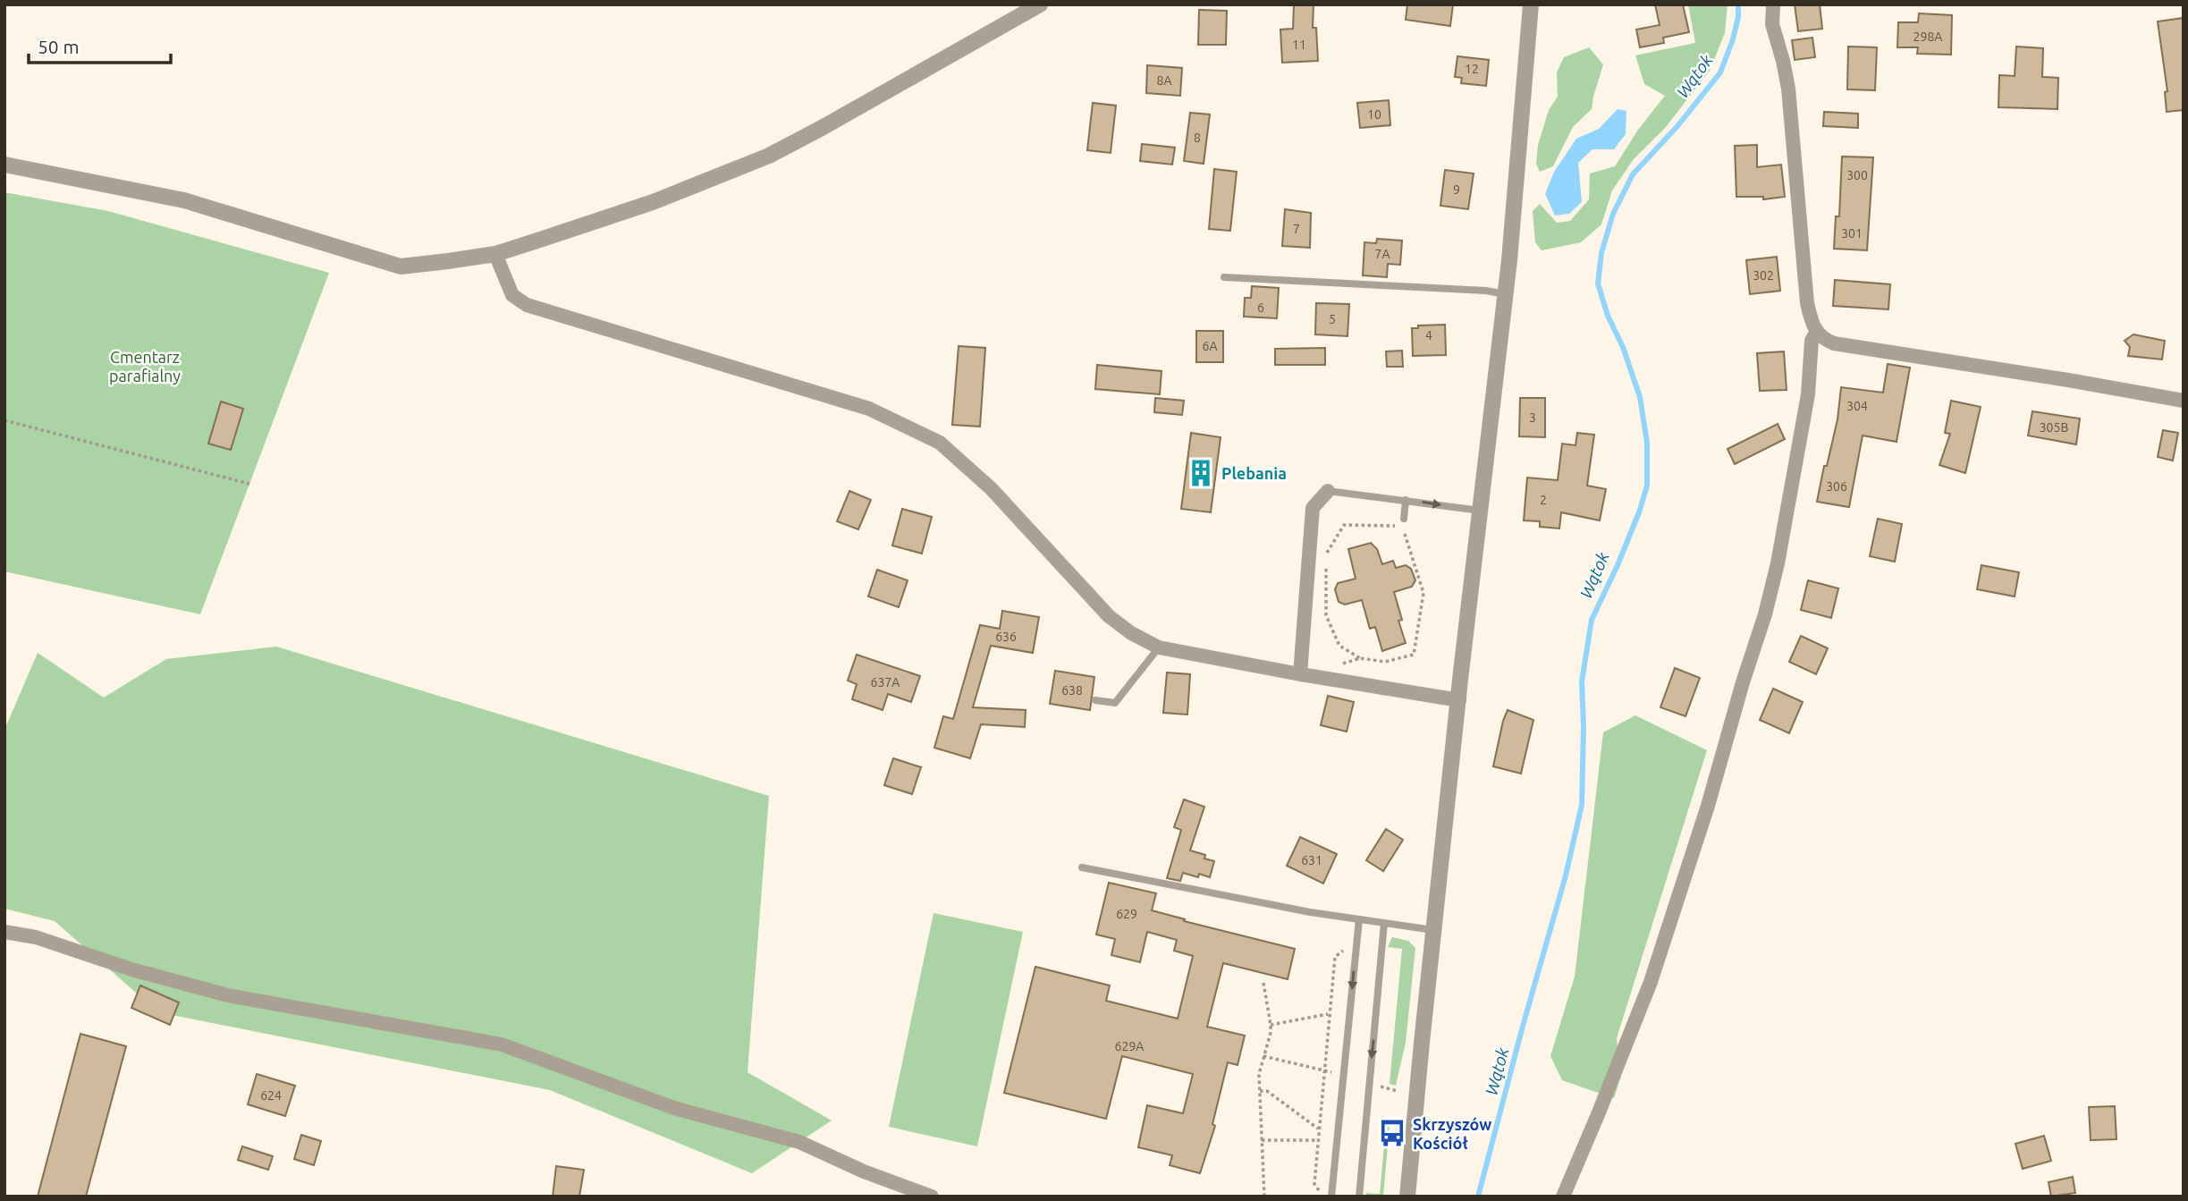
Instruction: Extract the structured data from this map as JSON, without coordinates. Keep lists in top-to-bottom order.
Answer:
{
  "water": ["Wątok"],
  "parks": ["Cmentarz parafialny"],
  "places": {
    "building": ["Plebania"],
    "bus stop": ["Skrzyszów Kościół"]
  },
  "house_numbers": [
    "298A",
    "11",
    "12",
    "8A",
    "10",
    "8",
    "300",
    "9",
    "7",
    "301",
    "7A",
    "302",
    "6",
    "5",
    "4",
    "6A",
    "304",
    "3",
    "305B",
    "306",
    "2",
    "636",
    "637A",
    "638",
    "631",
    "629",
    "629A",
    "624"
  ],
  "scale_bar": "50 m"
}
